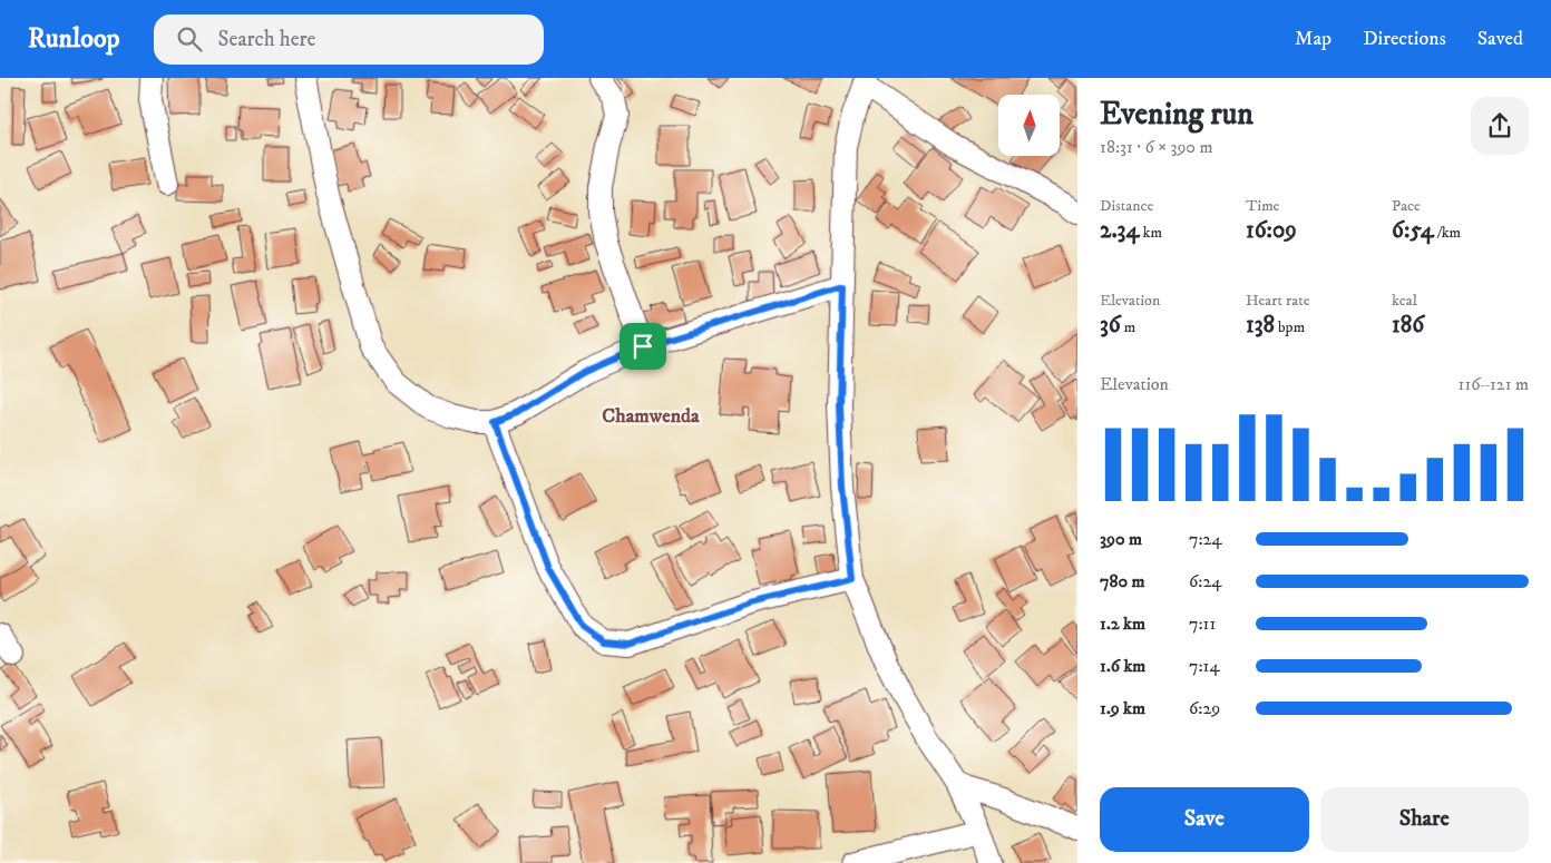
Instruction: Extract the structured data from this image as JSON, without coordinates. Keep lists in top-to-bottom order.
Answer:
{
  "districts": ["Chamwenda"],
  "north": "top",
  "page": {
    "header": "Runloop",
    "search": "Search here",
    "nav": ["Map", "Directions", "Saved"],
    "heading": ["Evening run", "18:31 · 6 × 390 m"],
    "stats": [
      ["Distance", "2.34 km"],
      ["Time", "16:09"],
      ["Pace", "6:54 /km"],
      ["Elevation", "36 m"],
      ["Heart rate", "138 bpm"],
      ["kcal", "186"]
    ],
    "chart": ["Elevation", "116–121 m"],
    "list": [
      {
        "name": "390 m",
        "note": "7:24"
      },
      {
        "name": "780 m",
        "note": "6:24"
      },
      {
        "name": "1.2 km",
        "note": "7:11"
      },
      {
        "name": "1.6 km",
        "note": "7:14"
      },
      {
        "name": "1.9 km",
        "note": "6:29"
      }
    ],
    "buttons": ["Save", "Share"]
  }
}
